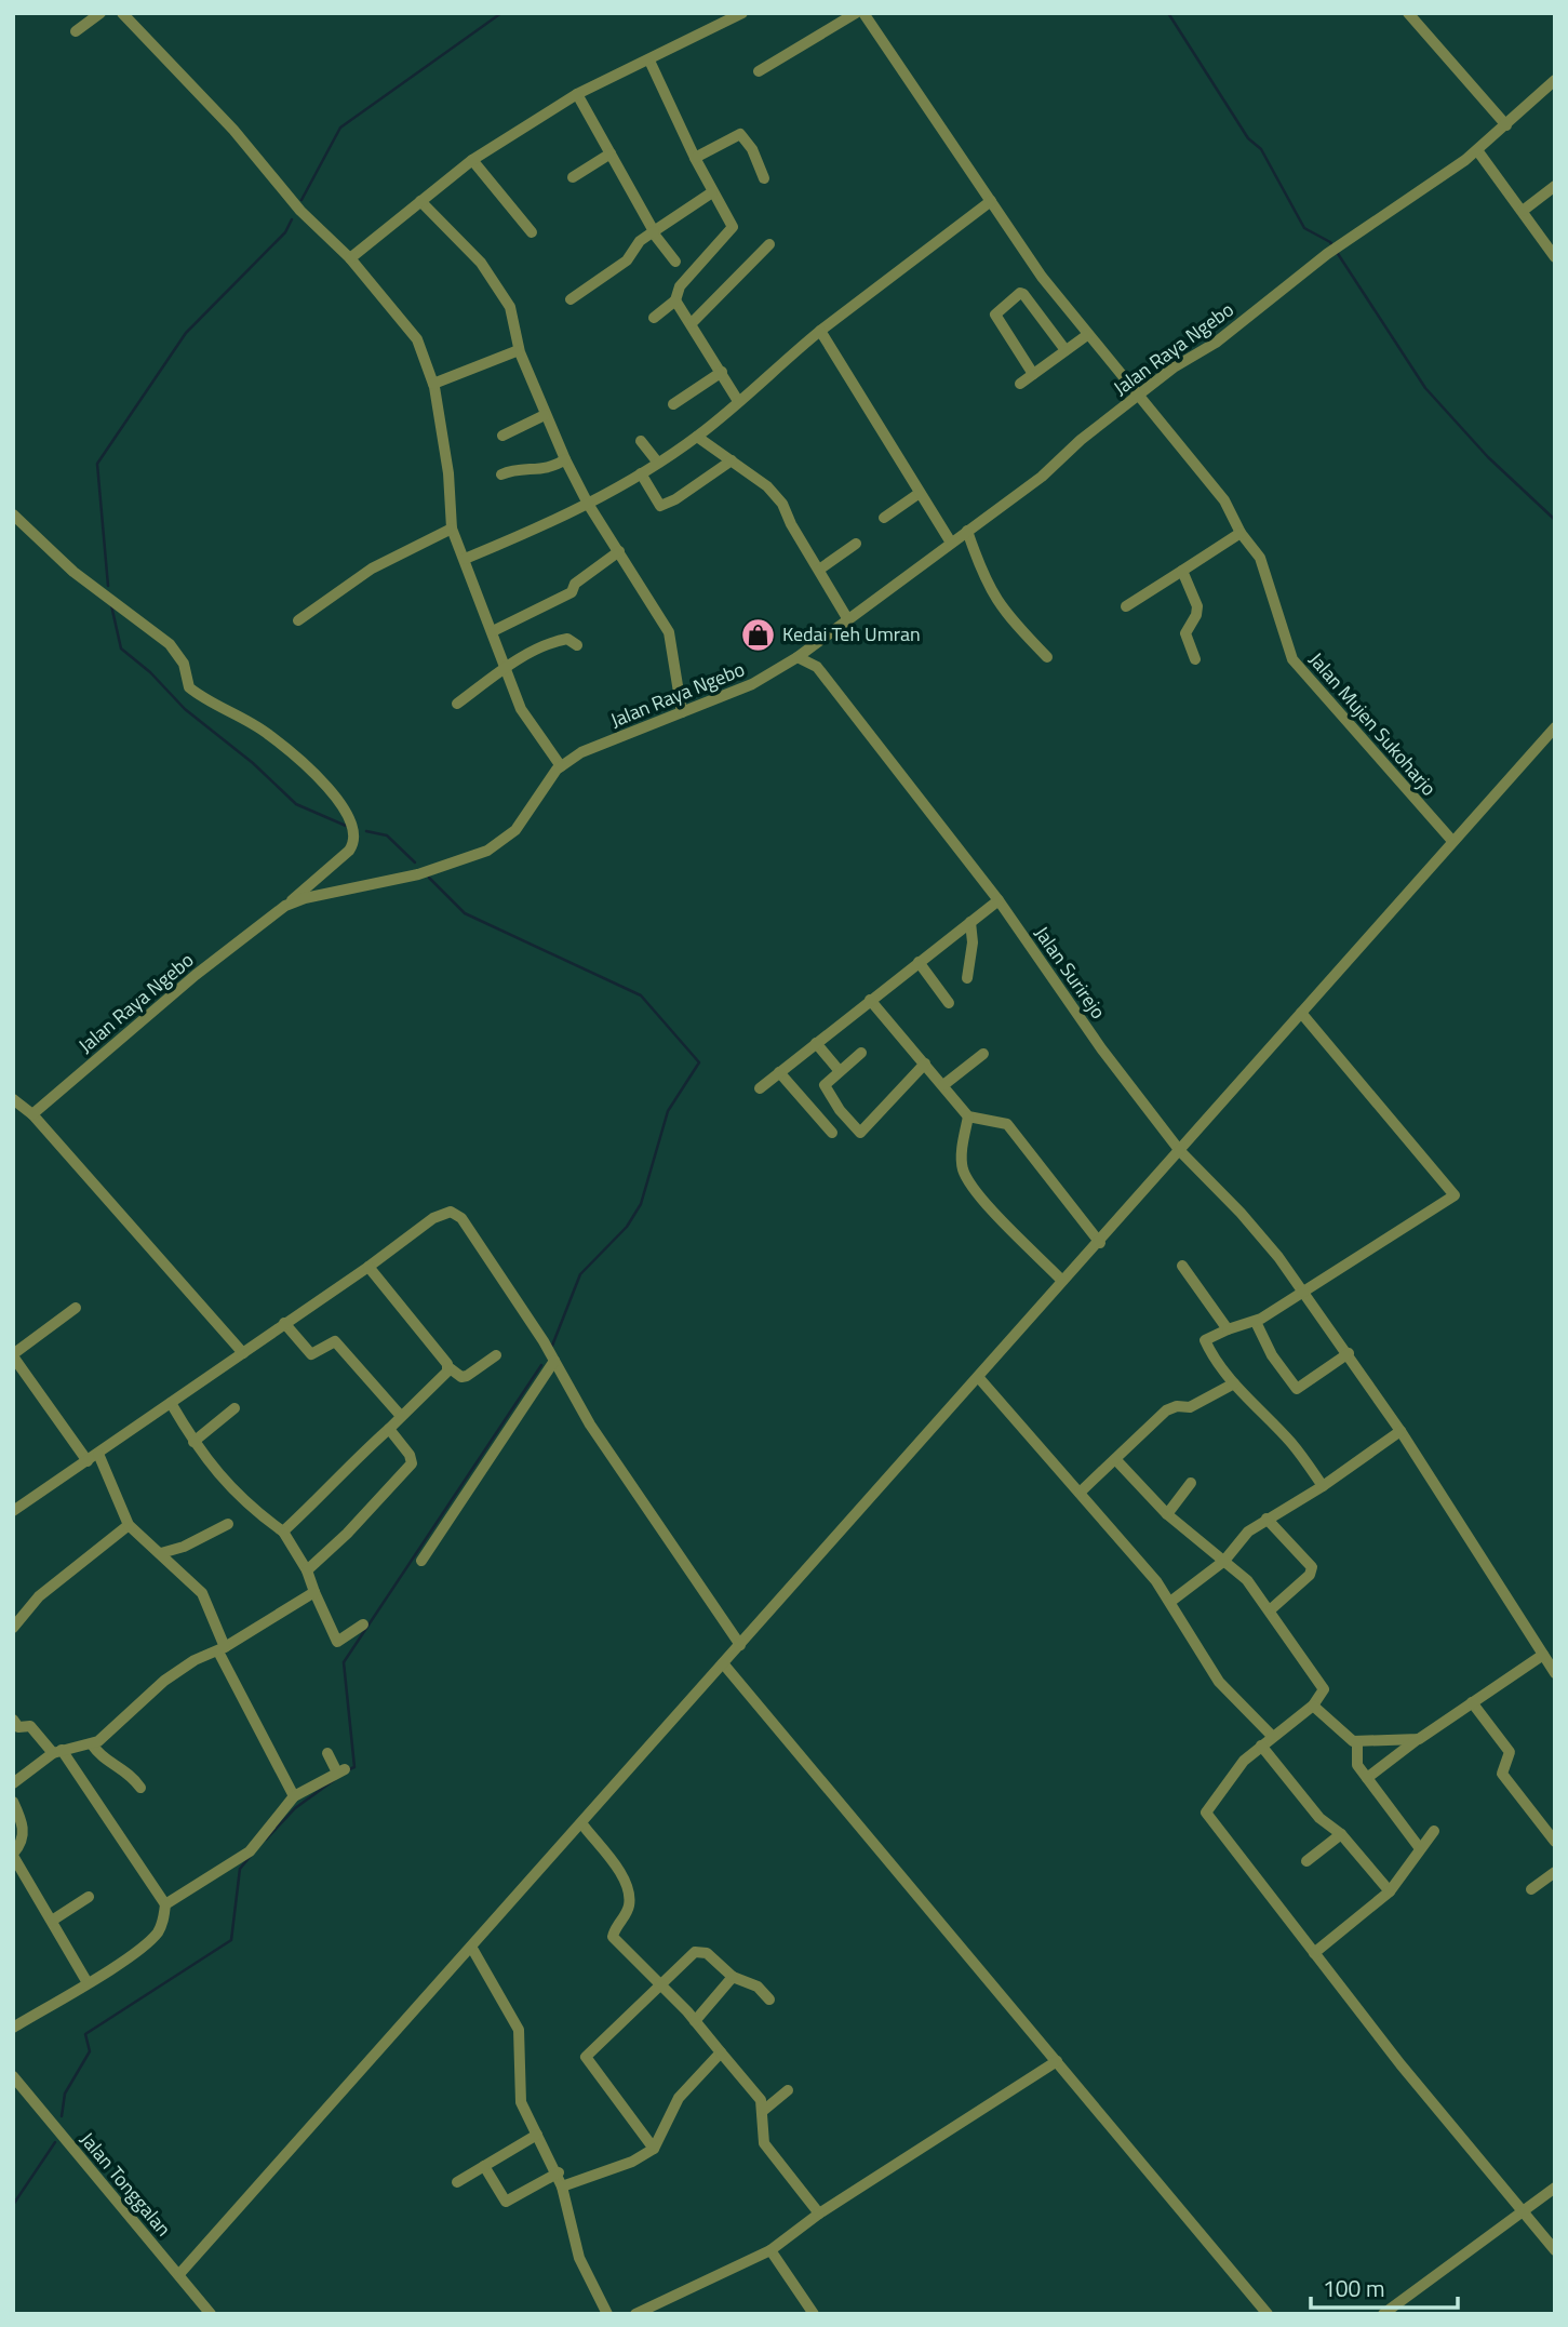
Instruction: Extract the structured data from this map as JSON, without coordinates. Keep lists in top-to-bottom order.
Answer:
{
  "streets": {
    "street": [
      "Jalan Raya Ngebo",
      "Jalan Mujen Sukoharjo",
      "Jalan Surirejo",
      "Jalan Tonggalan"
    ]
  },
  "crossings": [
    ["Jalan Raya Ngebo", "Jalan Mujen Sukoharjo"],
    ["Jalan Raya Ngebo", "Jalan Surirejo"]
  ],
  "places": {
    "shop": ["Kedai Teh Umran"]
  },
  "scale_bar": "100 m"
}
